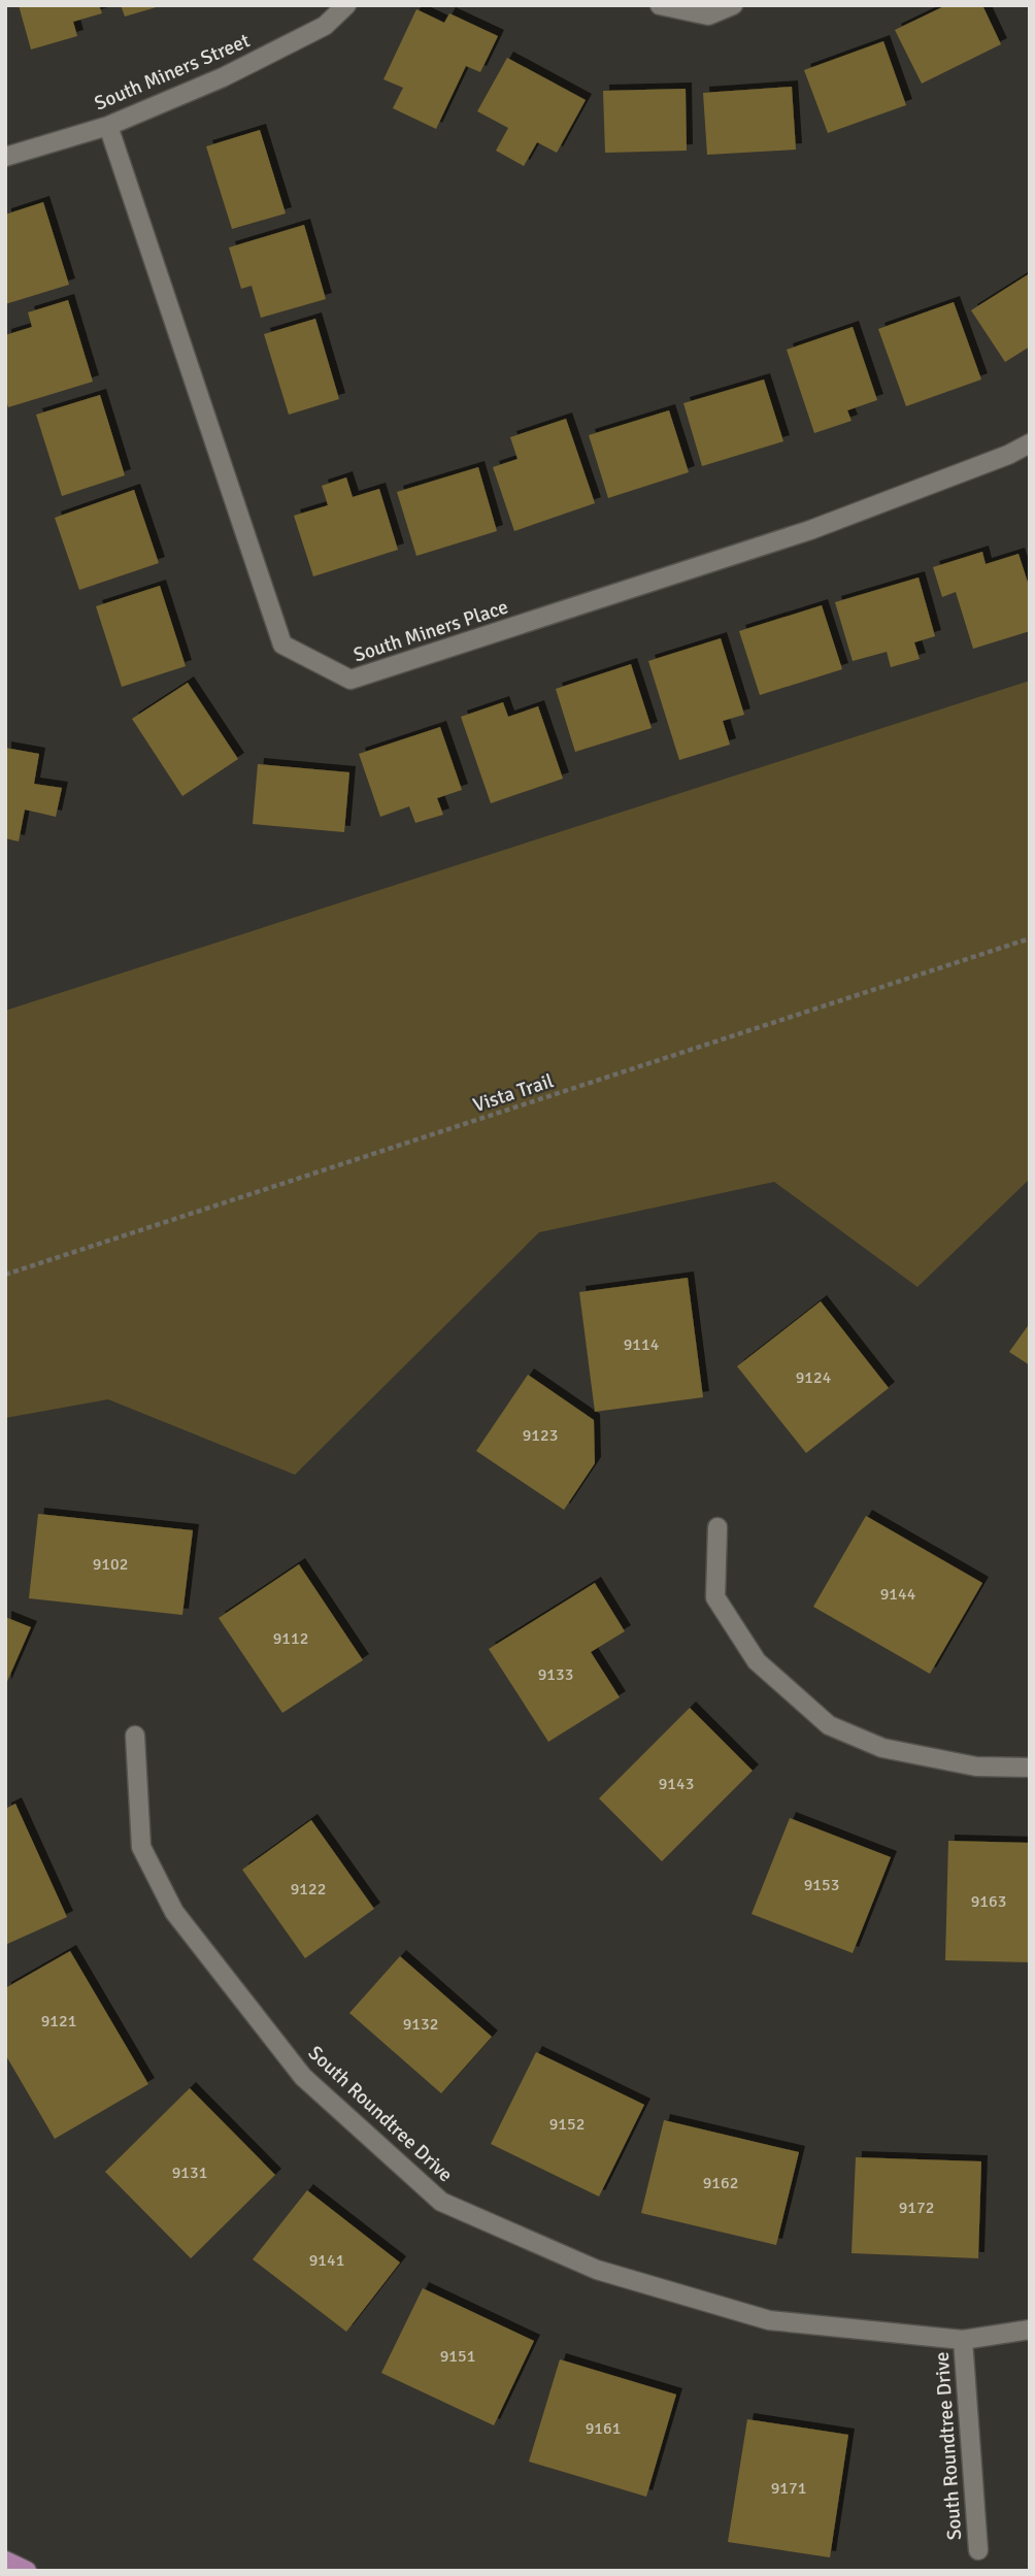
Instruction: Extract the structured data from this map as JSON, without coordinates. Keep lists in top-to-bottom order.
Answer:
{
  "streets": {
    "street": ["South Miners Street", "South Miners Place", "South Roundtree Drive"],
    "path": ["Vista Trail"]
  },
  "crossings": [
    ["South Miners Street", "South Miners Place"]
  ],
  "house_numbers": [
    "9114",
    "9124",
    "9123",
    "9102",
    "9144",
    "9112",
    "9133",
    "9143",
    "9153",
    "9122",
    "9163",
    "9121",
    "9132",
    "9152",
    "9131",
    "9162",
    "9172",
    "9141",
    "9151",
    "9161",
    "9171"
  ]
}
